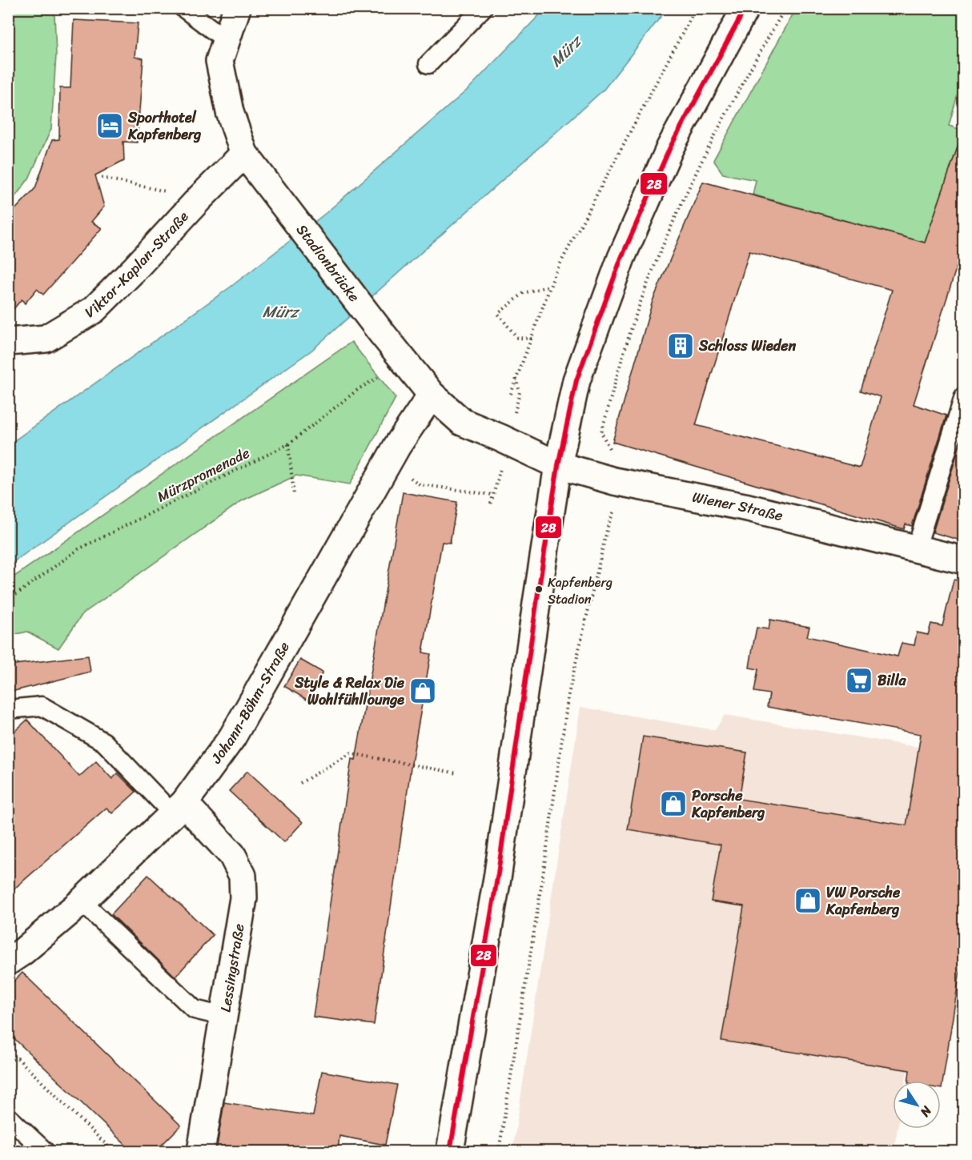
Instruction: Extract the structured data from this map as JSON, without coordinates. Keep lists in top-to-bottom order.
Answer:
{
  "streets": {
    "street": [
      "Stadionbrücke",
      "Viktor-Kaplan-Straße",
      "Wiener Straße",
      "Johann-Böhm-Straße",
      "Lessingstraße"
    ],
    "path": ["Mürzpromenade"]
  },
  "crossings": [
    ["Stadionbrücke", "Viktor-Kaplan-Straße"],
    ["Stadionbrücke", "Mürzpromenade"],
    ["Johann-Böhm-Straße", "Lessingstraße"]
  ],
  "water": ["Mürz"],
  "places": {
    "hotel": ["Sporthotel Kapfenberg"],
    "building": ["Schloss Wieden"],
    "other": ["Kapfenberg Stadion"],
    "supermarket": ["Billa"],
    "shop": ["Style & Relax Die Wohlfühllounge", "Porsche Kapfenberg", "VW Porsche Kapfenberg"]
  },
  "lines": ["transit line 28"],
  "north": "bottom right"
}
